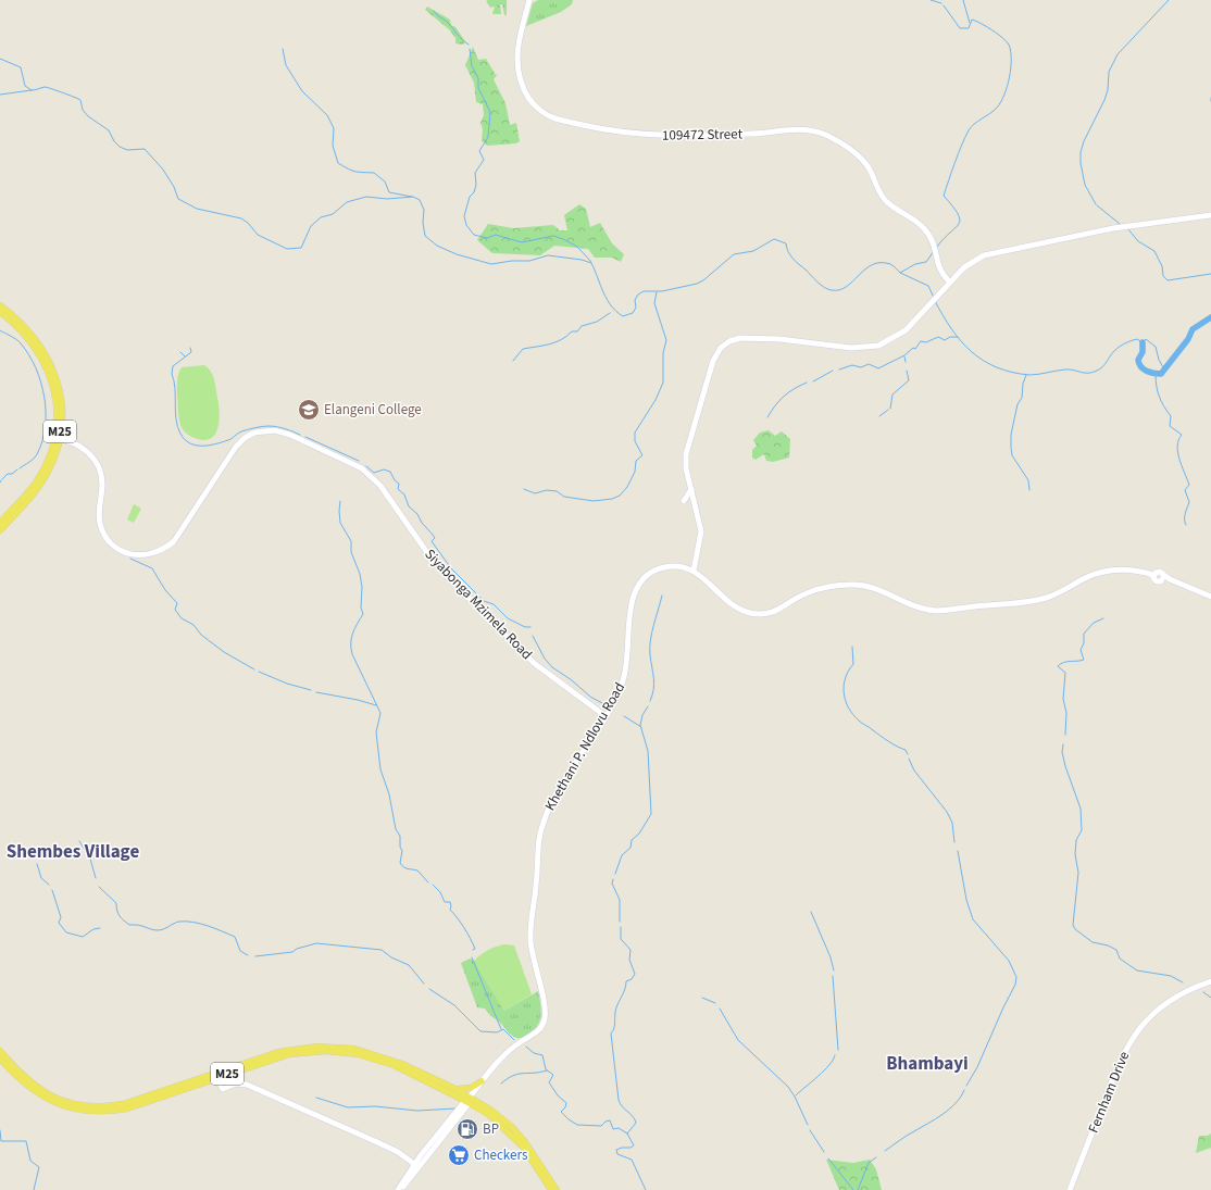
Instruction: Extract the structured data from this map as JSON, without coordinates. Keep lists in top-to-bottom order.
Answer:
{
  "streets": {
    "main road": ["M25"],
    "street": [
      "109472 Street",
      "Siyabonga Mzimela Road",
      "Khethani P. Ndlovu Road",
      "Fernham Drive"
    ]
  },
  "crossings": [
    ["M25", "Siyabonga Mzimela Road"],
    ["M25", "Khethani P. Ndlovu Road"],
    ["Siyabonga Mzimela Road", "Khethani P. Ndlovu Road"]
  ],
  "districts": ["Shembes Village", "Bhambayi"],
  "places": {
    "school or university": ["Elangeni College"],
    "fuel station": ["BP"],
    "supermarket": ["Checkers"]
  }
}
